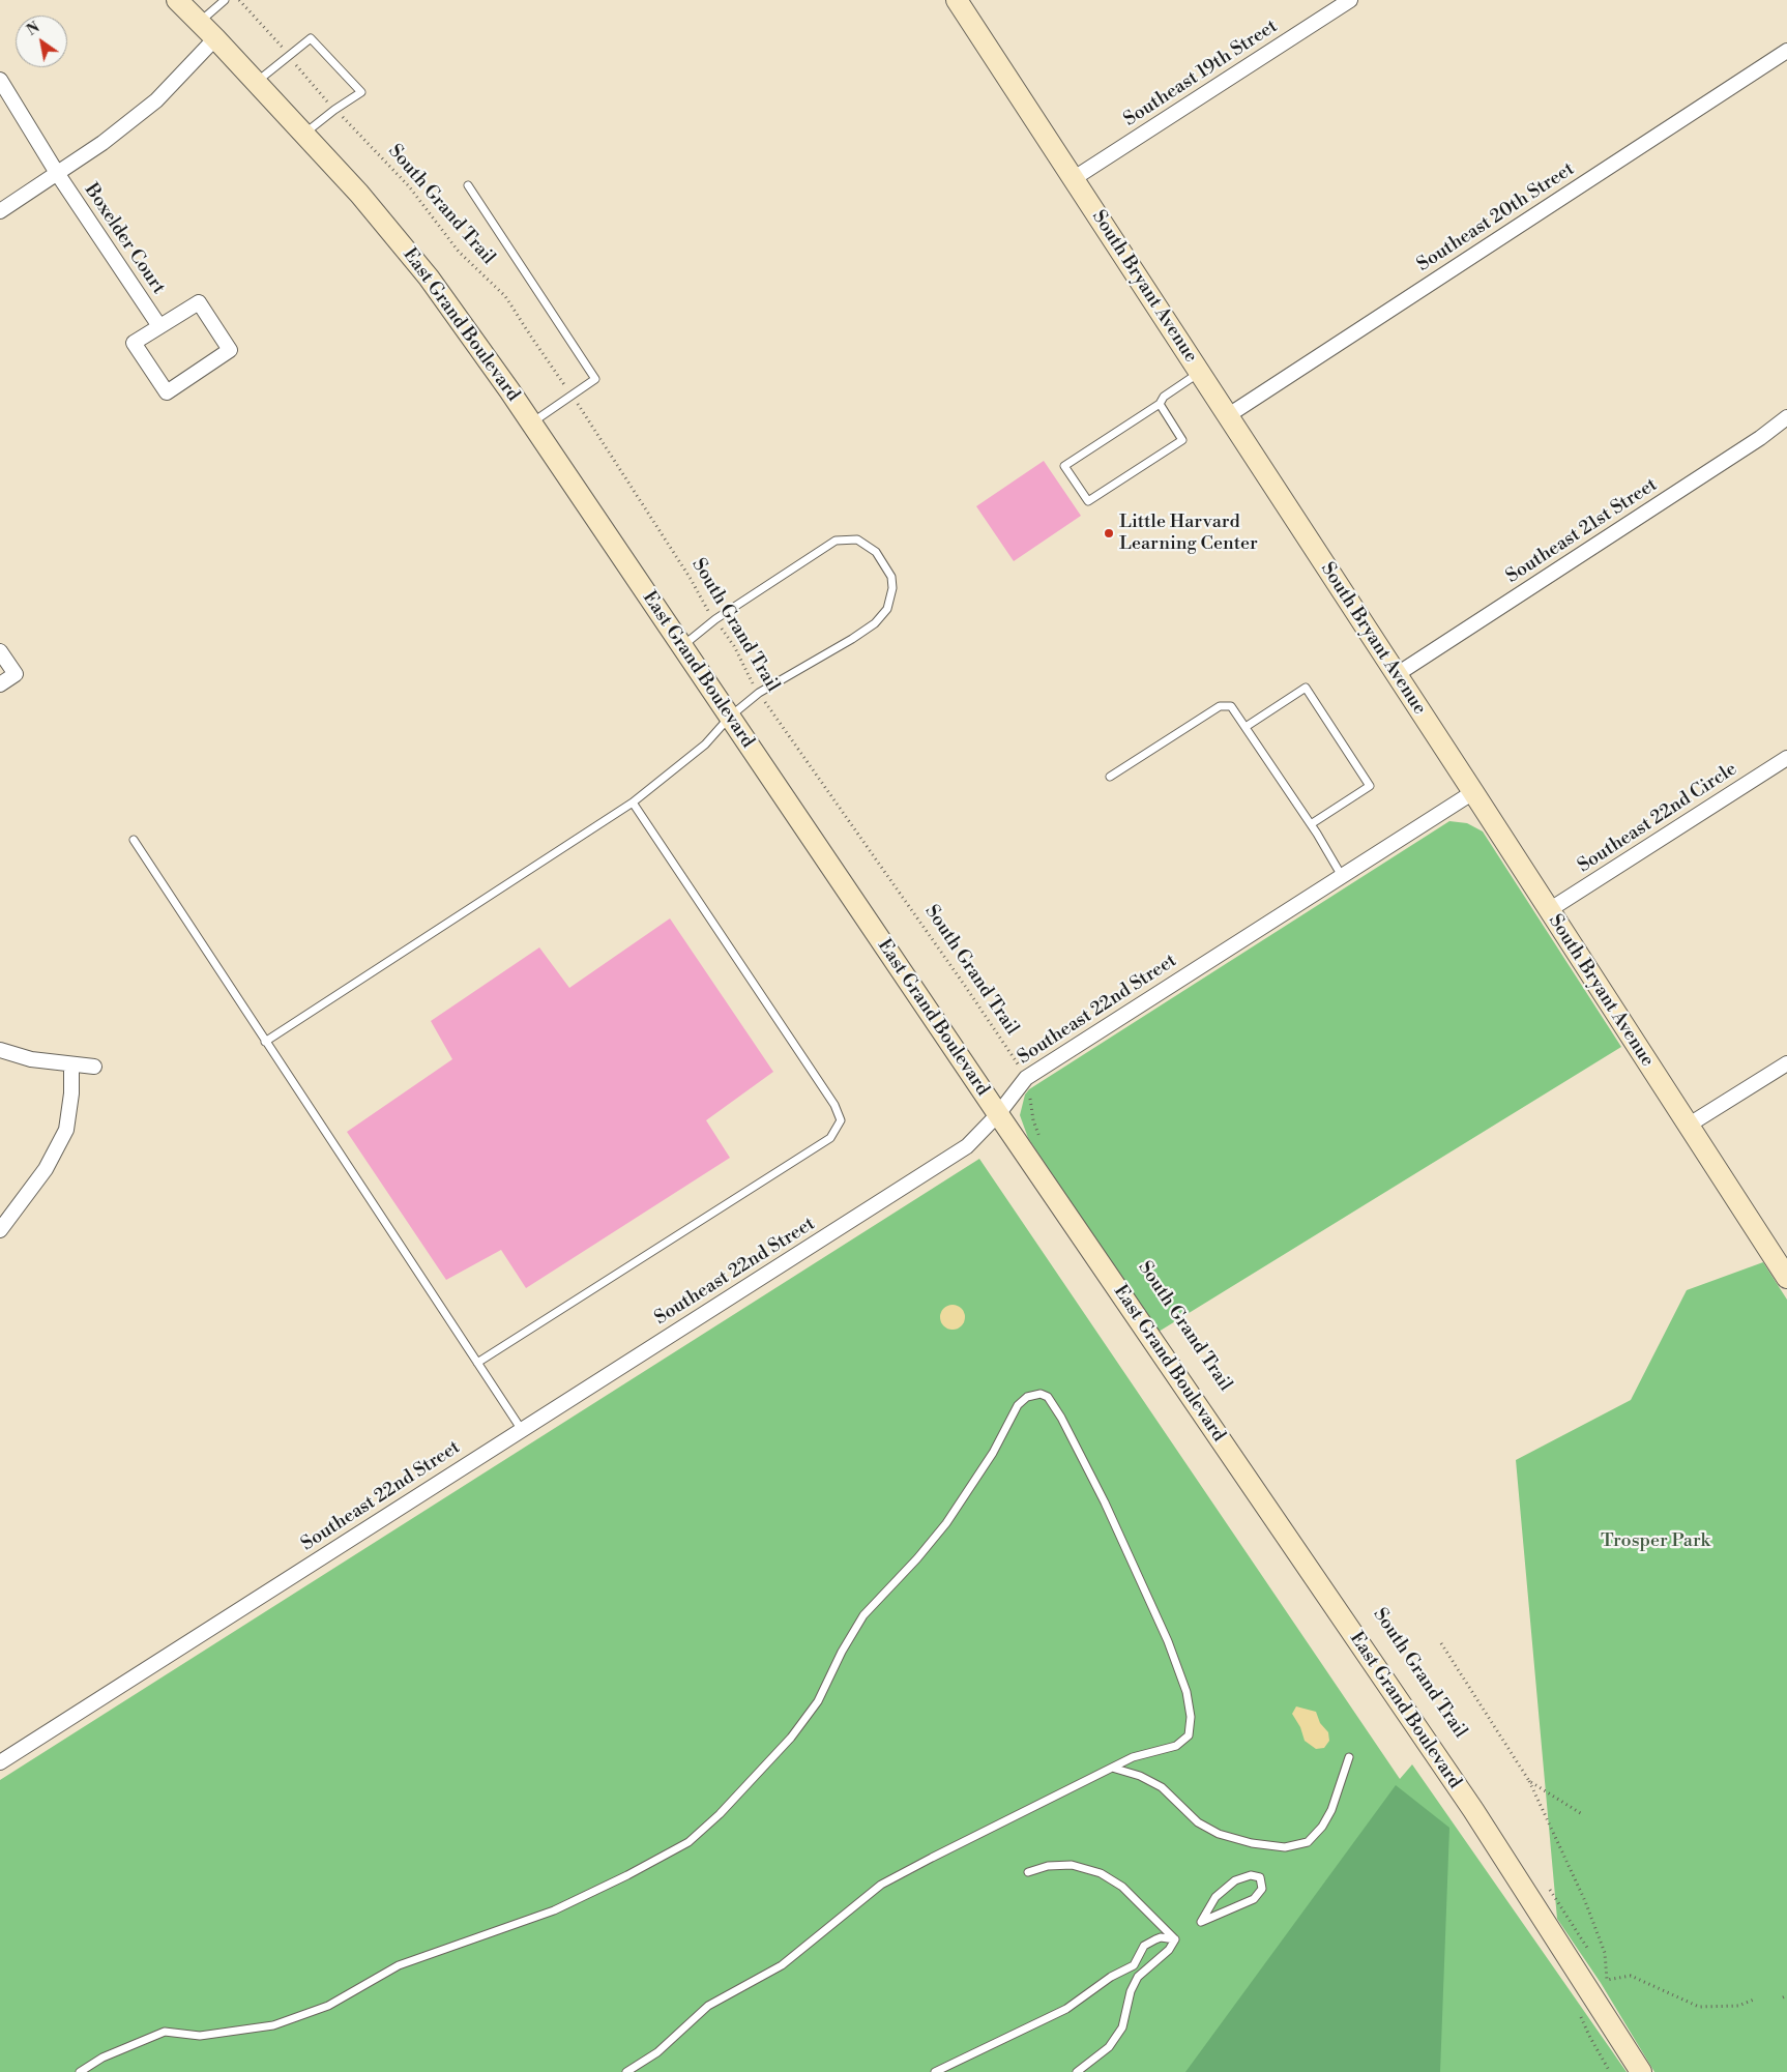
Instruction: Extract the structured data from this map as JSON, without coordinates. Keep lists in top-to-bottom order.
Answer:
{
  "streets": {
    "street": [
      "Southeast 19th Street",
      "Southeast 20th Street",
      "Boxelder Court",
      "South Bryant Avenue",
      "East Grand Boulevard",
      "Southeast 21st Street",
      "Southeast 22nd Circle",
      "Southeast 22nd Street"
    ],
    "path": ["South Grand Trail"]
  },
  "crossings": [
    ["Southeast 19th Street", "South Bryant Avenue"],
    ["South Grand Trail", "Southeast 22nd Street"],
    ["Southeast 20th Street", "South Bryant Avenue"],
    ["South Bryant Avenue", "Southeast 21st Street"],
    ["South Bryant Avenue", "Southeast 22nd Circle"],
    ["South Bryant Avenue", "Southeast 22nd Street"],
    ["East Grand Boulevard", "Southeast 22nd Street"]
  ],
  "parks": ["Trosper Park"],
  "places": ["Little Harvard Learning Center"],
  "north": "top left"
}
